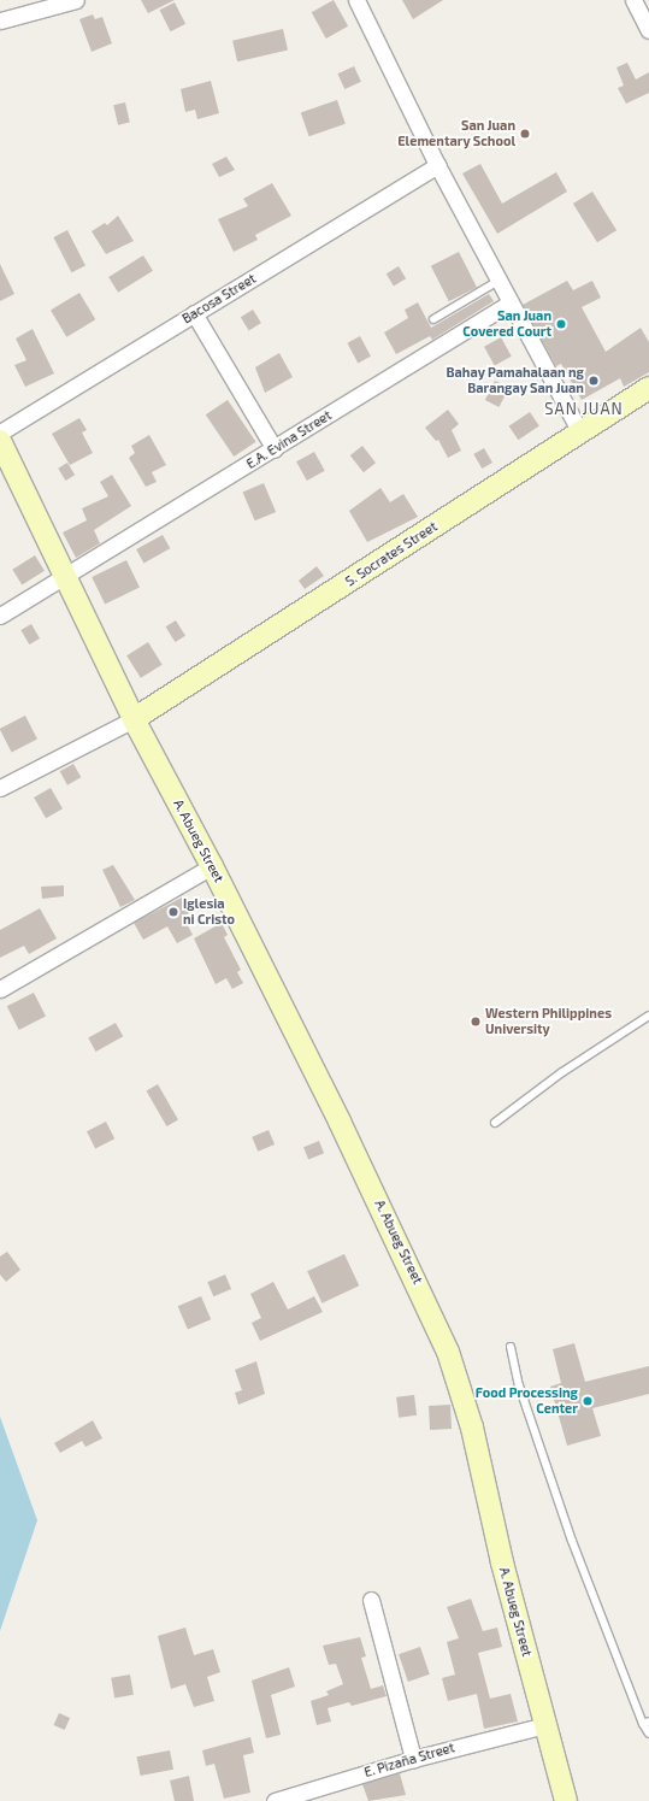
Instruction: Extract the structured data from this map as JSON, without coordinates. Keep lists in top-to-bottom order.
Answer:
{
  "streets": {
    "street": [
      "Bacosa Street",
      "E.A. Evina Street",
      "S. Socrates Street",
      "A. Abueg Street",
      "E. Pizaña Street"
    ]
  },
  "crossings": [
    ["E.A. Evina Street", "A. Abueg Street"],
    ["S. Socrates Street", "A. Abueg Street"],
    ["A. Abueg Street", "E. Pizaña Street"]
  ],
  "districts": ["SAN JUAN"],
  "places": [
    "San Juan Elementary School",
    "San Juan Covered Court",
    "Bahay Pamahalaan ng Barangay San Juan",
    "Iglesia ni Cristo",
    "Western Philippines University",
    "Food Processing Center"
  ]
}
